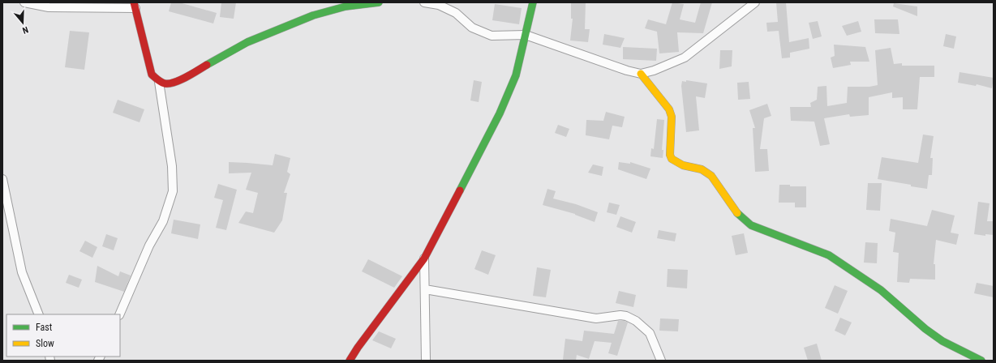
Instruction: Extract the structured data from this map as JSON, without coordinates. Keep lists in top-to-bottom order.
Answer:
{
  "legend": ["Fast", "Slow"],
  "north": "bottom"
}
